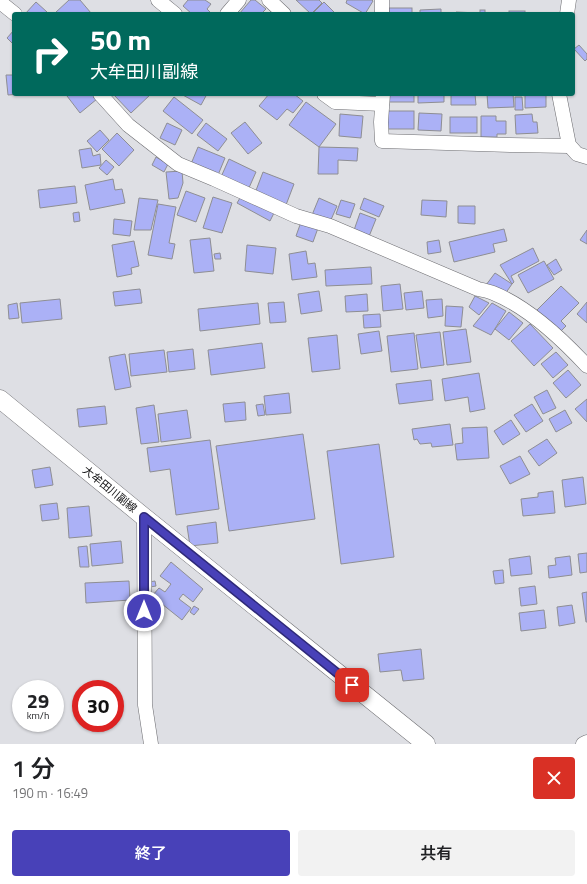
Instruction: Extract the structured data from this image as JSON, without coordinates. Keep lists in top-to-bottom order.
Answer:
{
  "streets": {
    "main road": ["大牟田川副線"]
  },
  "page": {
    "turn": ["50 m", "大牟田川副線"],
    "speed": "29 km/h",
    "limit": "30",
    "heading": ["1 分", "190 m · 16:49"],
    "buttons": ["終了", "共有"]
  }
}
